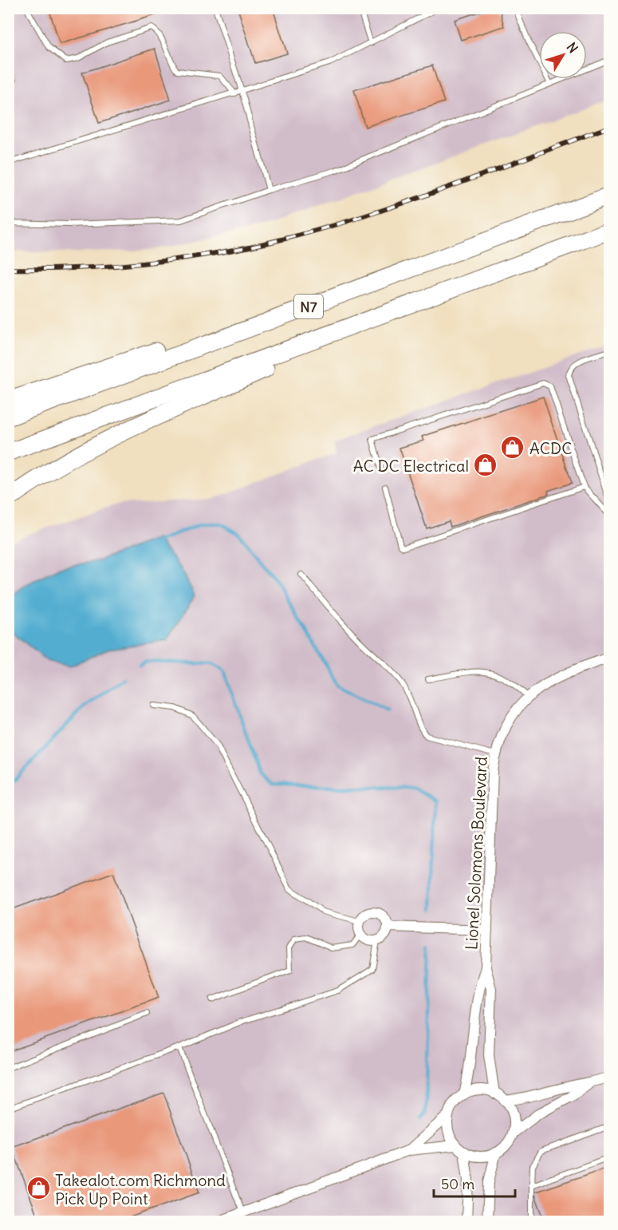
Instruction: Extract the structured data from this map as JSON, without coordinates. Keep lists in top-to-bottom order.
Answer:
{
  "streets": {
    "highway": ["N7"],
    "street": ["Lionel Solomons Boulevard"]
  },
  "places": {
    "shop": ["ACDC", "AC DC Electrical", "Takealot.com Richmond Pick Up Point"]
  },
  "scale_bar": "50 m",
  "north": "top right"
}
